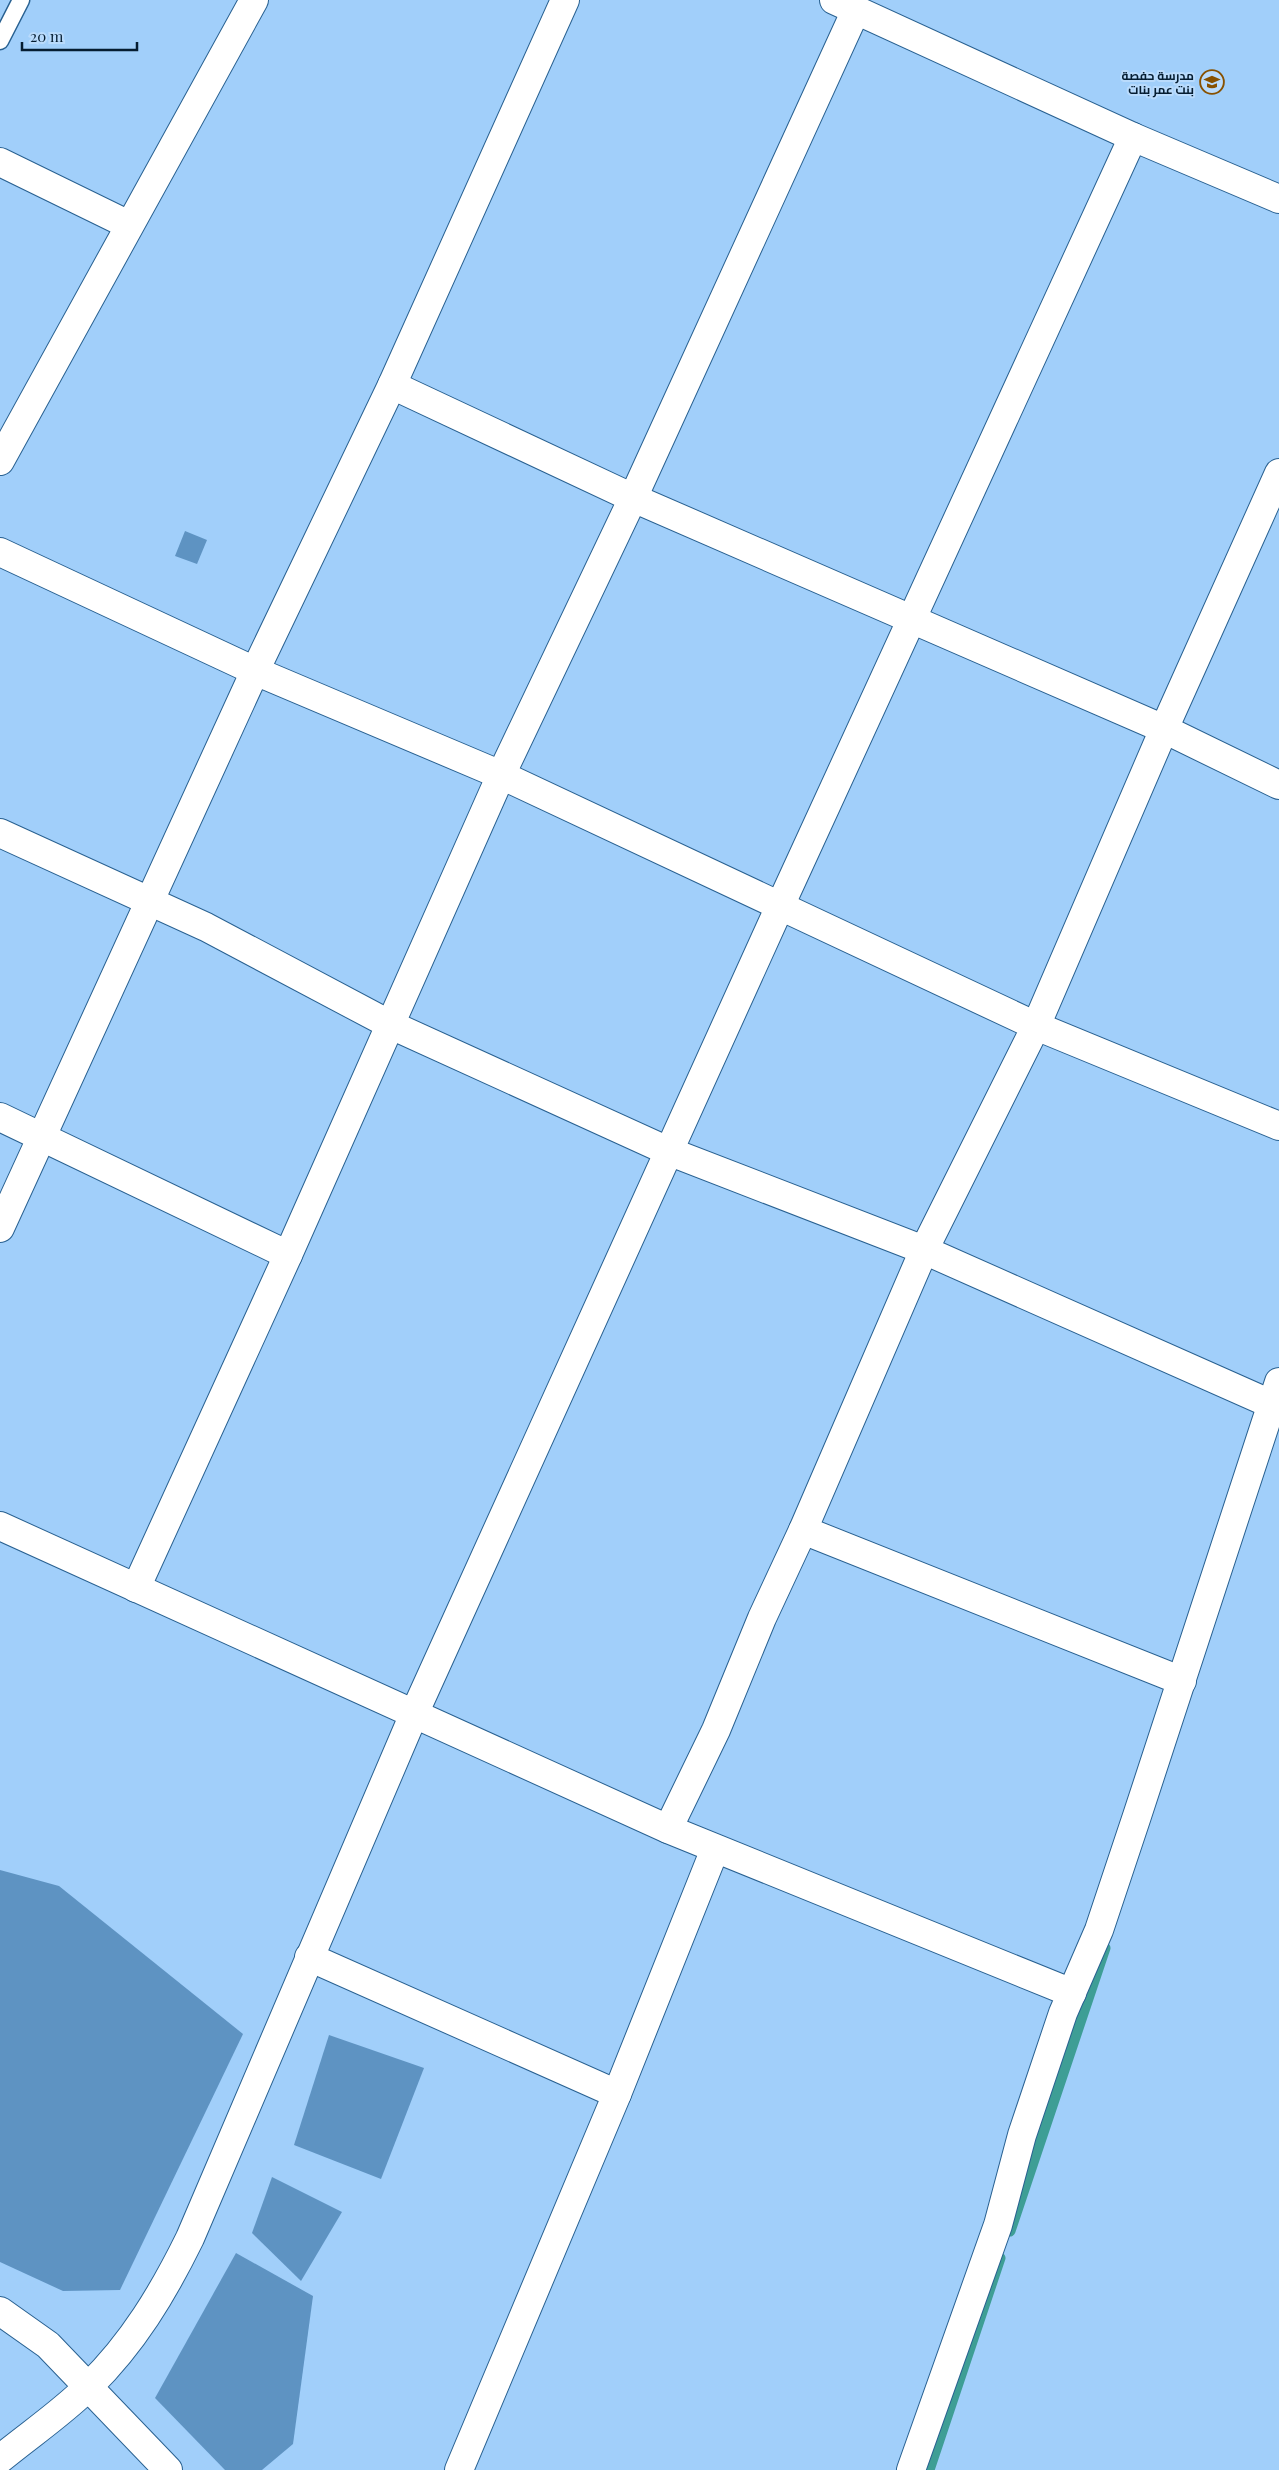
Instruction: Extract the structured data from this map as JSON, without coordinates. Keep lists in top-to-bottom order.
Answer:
{
  "places": {
    "school or university": ["مدرسة حفصة بنت عمر بنات"]
  },
  "scale_bar": "20 m"
}
